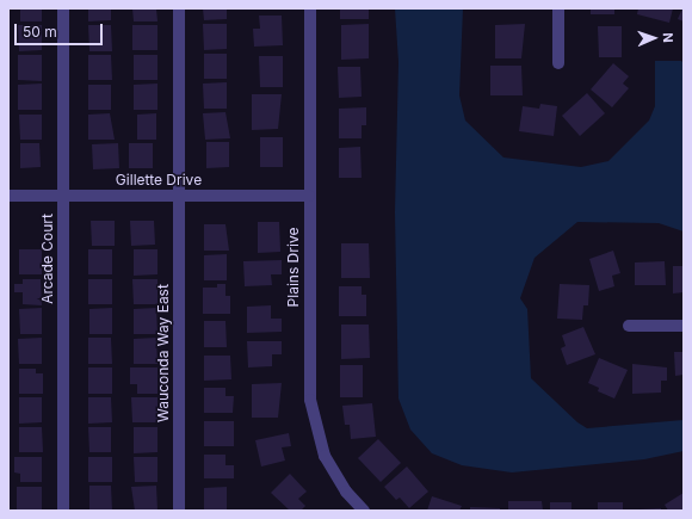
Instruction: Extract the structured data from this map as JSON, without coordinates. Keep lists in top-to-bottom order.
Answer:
{
  "streets": {
    "street": [
      "Gillette Drive",
      "Arcade Court",
      "Plains Drive",
      "Wauconda Way East"
    ]
  },
  "crossings": [
    ["Gillette Drive", "Arcade Court"],
    ["Gillette Drive", "Plains Drive"],
    ["Gillette Drive", "Wauconda Way East"]
  ],
  "scale_bar": "50 m",
  "north": "right"
}
